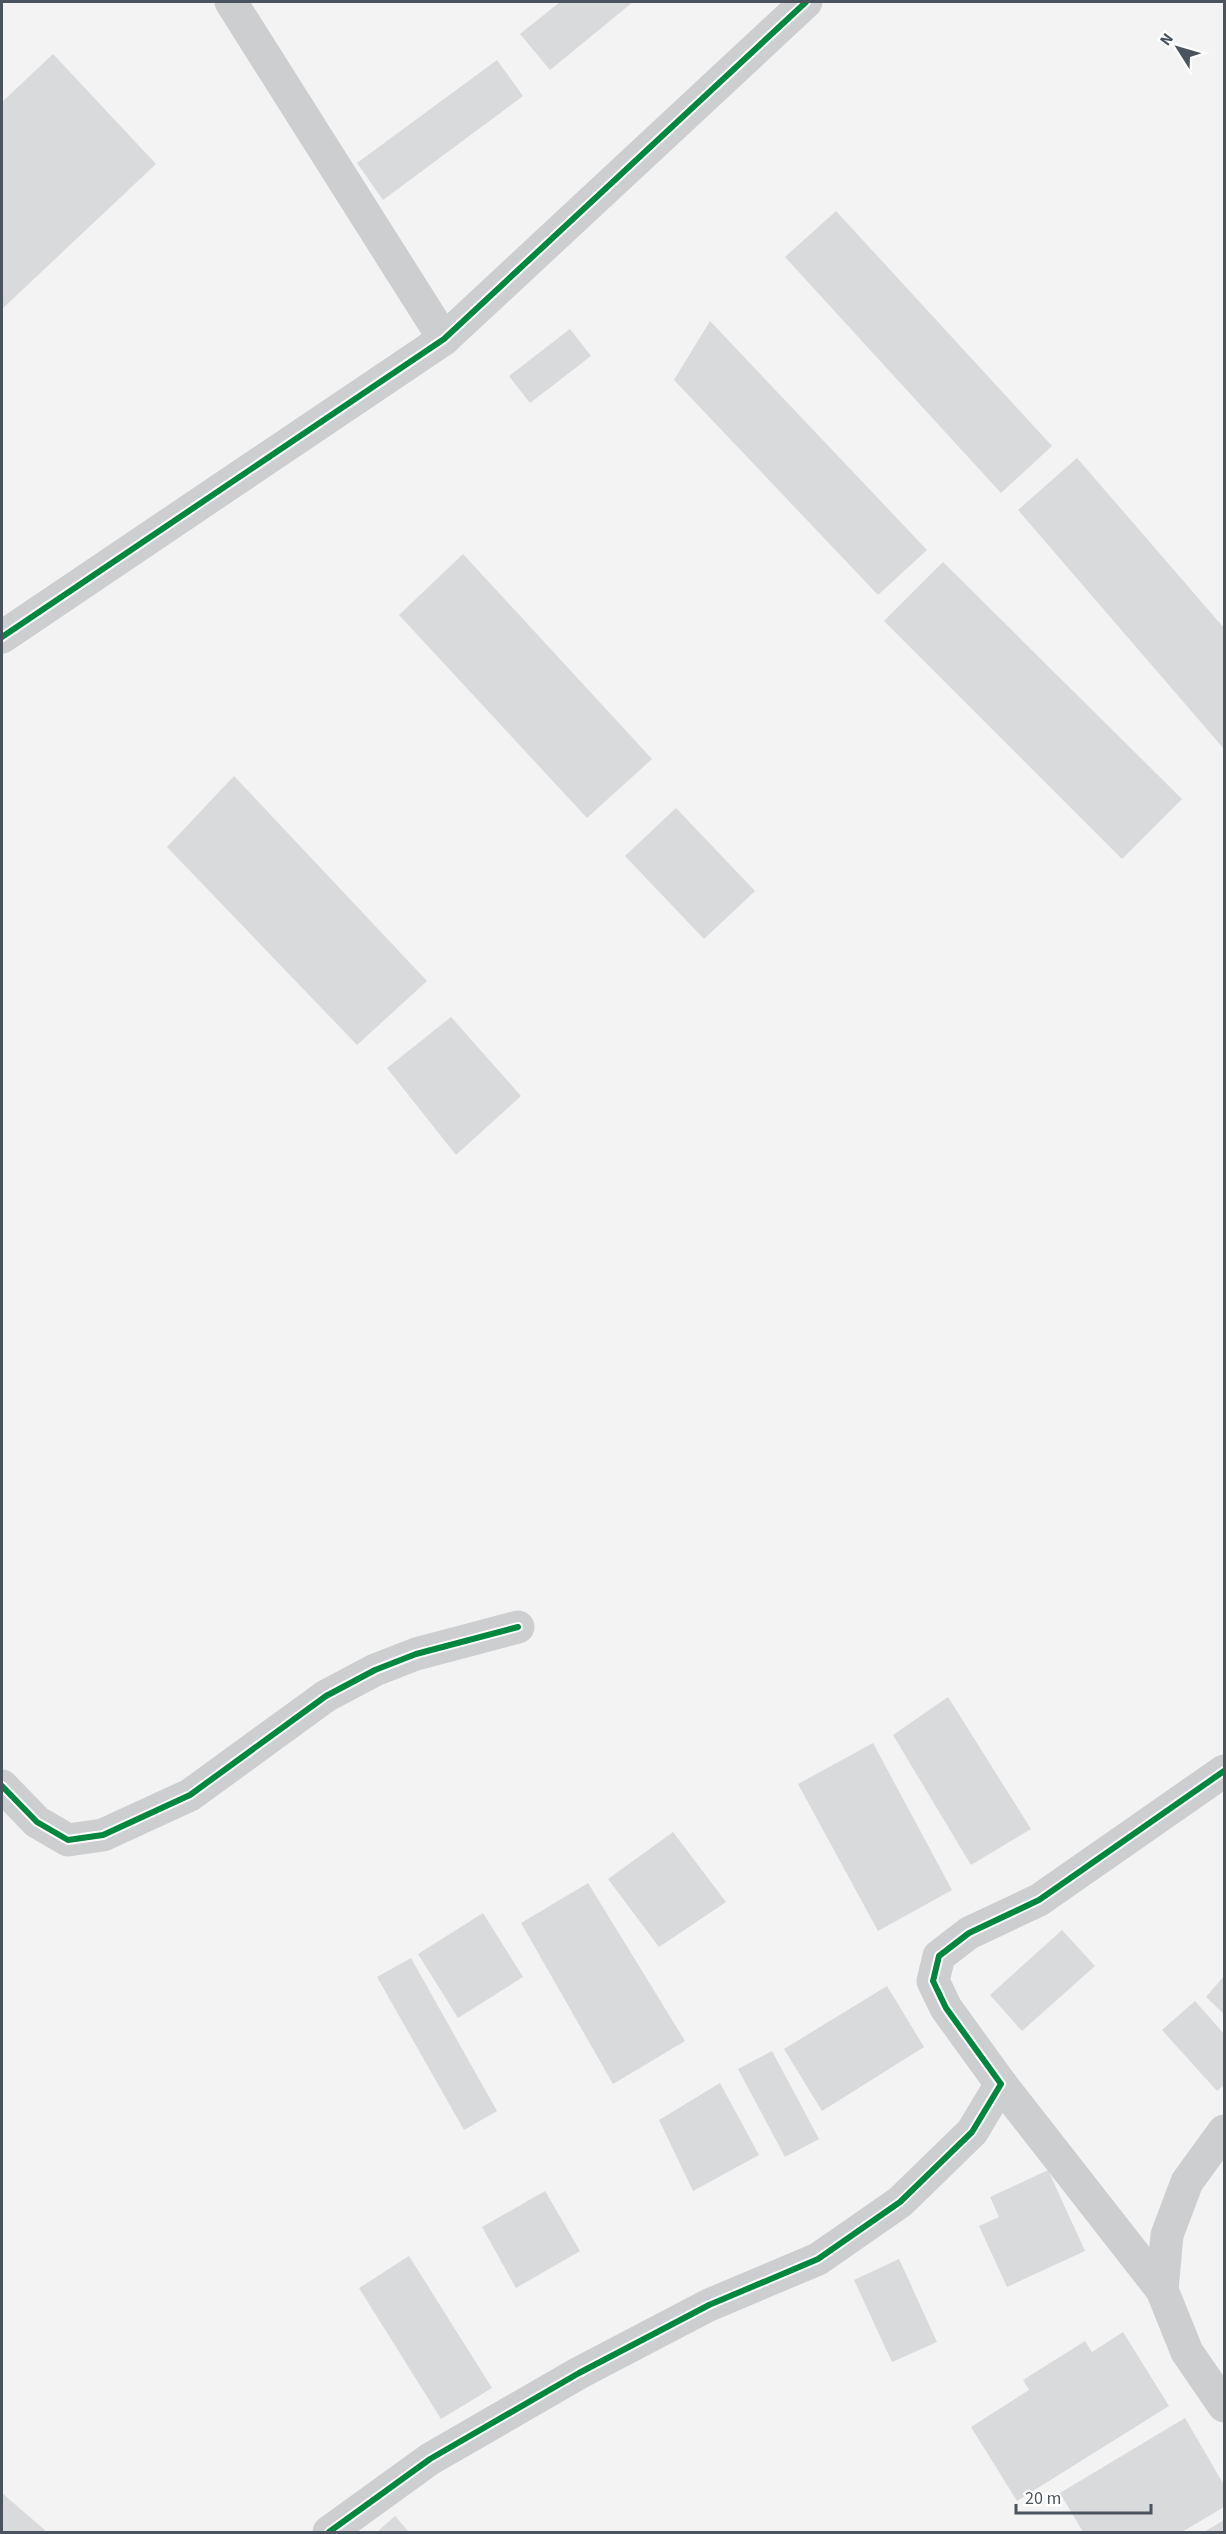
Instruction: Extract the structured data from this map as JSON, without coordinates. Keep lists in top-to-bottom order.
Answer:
{
  "scale_bar": "20 m",
  "north": "top left"
}
